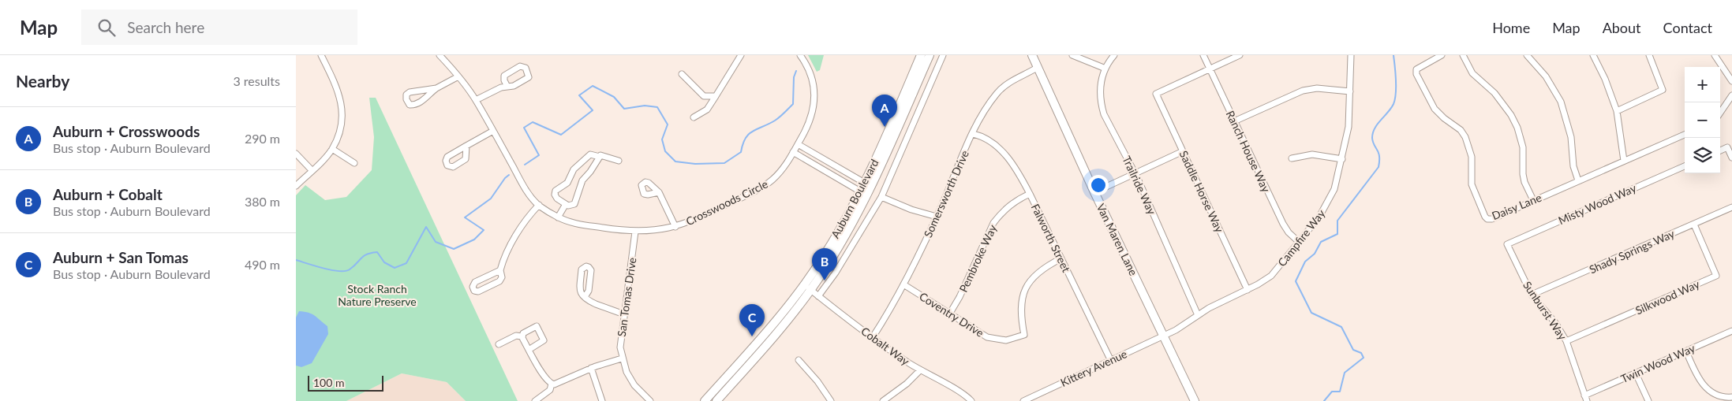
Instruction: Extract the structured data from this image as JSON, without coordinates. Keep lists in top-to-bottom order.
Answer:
{
  "streets": {
    "main road": ["Auburn Boulevard", "Van Maren Lane"],
    "street": [
      "Ranch House Way",
      "Trailride Way",
      "Saddle Horse Way",
      "Somersworth Drive",
      "Crosswoods Circle",
      "Misty Wood Way",
      "Daisy Lane",
      "Falworth Street",
      "Campfire Way",
      "Shady Springs Way",
      "Pembroke Way",
      "San Tomas Drive",
      "Silkwood Way",
      "Sunburst Way",
      "Coventry Drive",
      "Cobalt Way",
      "Twin Wood Way",
      "Kittery Avenue"
    ]
  },
  "crossings": [
    ["Ranch House Way", "Saddle Horse Way"],
    ["Ranch House Way", "Campfire Way"],
    ["Trailride Way", "Campfire Way"],
    ["Saddle Horse Way", "Campfire Way"],
    ["Somersworth Drive", "Falworth Street"],
    ["Somersworth Drive", "Van Maren Lane"],
    ["Somersworth Drive", "Coventry Drive"],
    ["Somersworth Drive", "Cobalt Way"],
    ["Auburn Boulevard", "Cobalt Way"],
    ["Crosswoods Circle", "San Tomas Drive"],
    ["Misty Wood Way", "Sunburst Way"],
    ["Falworth Street", "Pembroke Way"],
    ["Falworth Street", "Coventry Drive"],
    ["Falworth Street", "Kittery Avenue"],
    ["Campfire Way", "Van Maren Lane"],
    ["Campfire Way", "Kittery Avenue"],
    ["Van Maren Lane", "Kittery Avenue"],
    ["Shady Springs Way", "Silkwood Way"],
    ["Shady Springs Way", "Sunburst Way"],
    ["Pembroke Way", "Coventry Drive"],
    ["Silkwood Way", "Sunburst Way"],
    ["Sunburst Way", "Twin Wood Way"]
  ],
  "parks": ["Stock Ranch Nature Preserve"],
  "scale_bar": "100 m",
  "page": {
    "header": "Map",
    "search": "Search here",
    "nav": [
      "Home",
      "Map",
      "About",
      "Contact"
    ],
    "heading": ["Nearby", "3 results"],
    "map_buttons": ["+", "−"],
    "pins": ["A", "B", "C"],
    "list": [
      {
        "mark": "A",
        "name": "Auburn + Crosswoods",
        "note": "Bus stop · Auburn Boulevard",
        "value": "290 m"
      },
      {
        "mark": "B",
        "name": "Auburn + Cobalt",
        "note": "Bus stop · Auburn Boulevard",
        "value": "380 m"
      },
      {
        "mark": "C",
        "name": "Auburn + San Tomas",
        "note": "Bus stop · Auburn Boulevard",
        "value": "490 m"
      }
    ],
    "scale": "100 m"
  }
}
